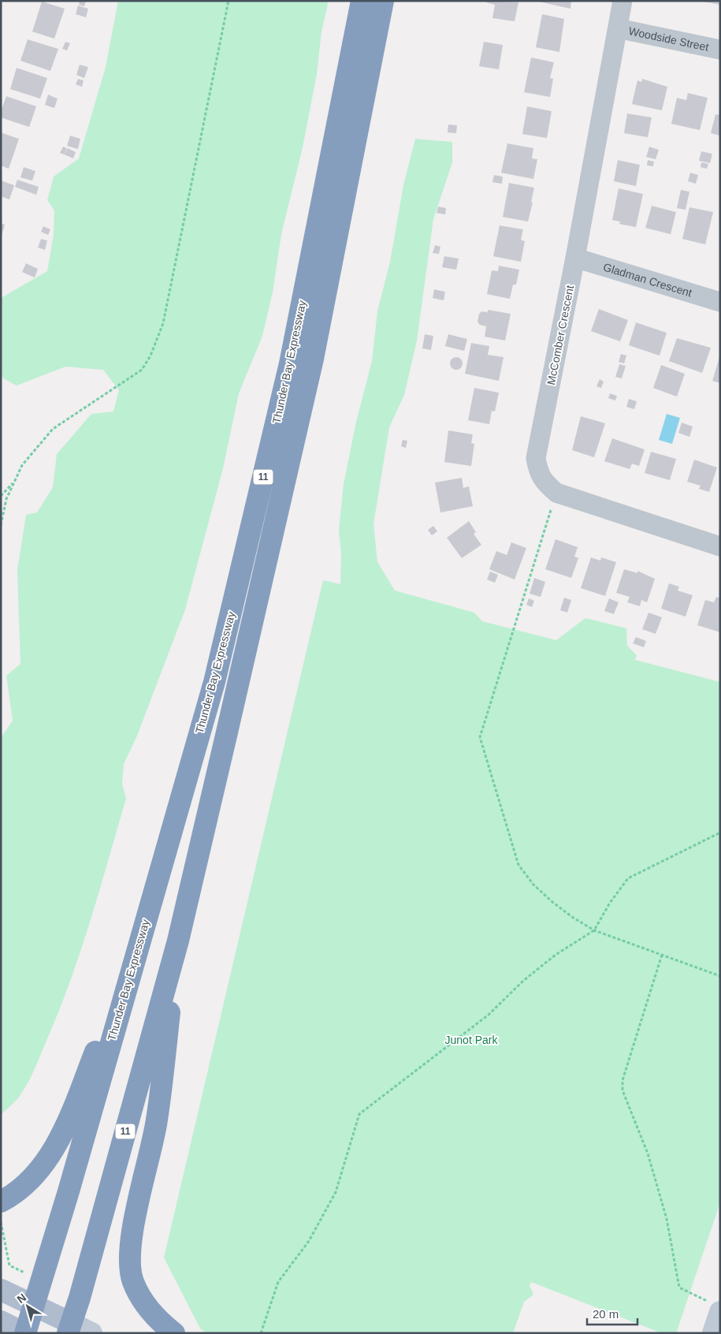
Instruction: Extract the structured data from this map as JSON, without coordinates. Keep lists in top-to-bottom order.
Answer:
{
  "streets": {
    "highway": ["Thunder Bay Expressway", "11"],
    "street": ["Woodside Street", "Gladman Crescent", "McComber Crescent"]
  },
  "crossings": [
    ["Woodside Street", "McComber Crescent"],
    ["Gladman Crescent", "McComber Crescent"]
  ],
  "parks": ["Junot Park"],
  "scale_bar": "20 m",
  "north": "top left"
}
